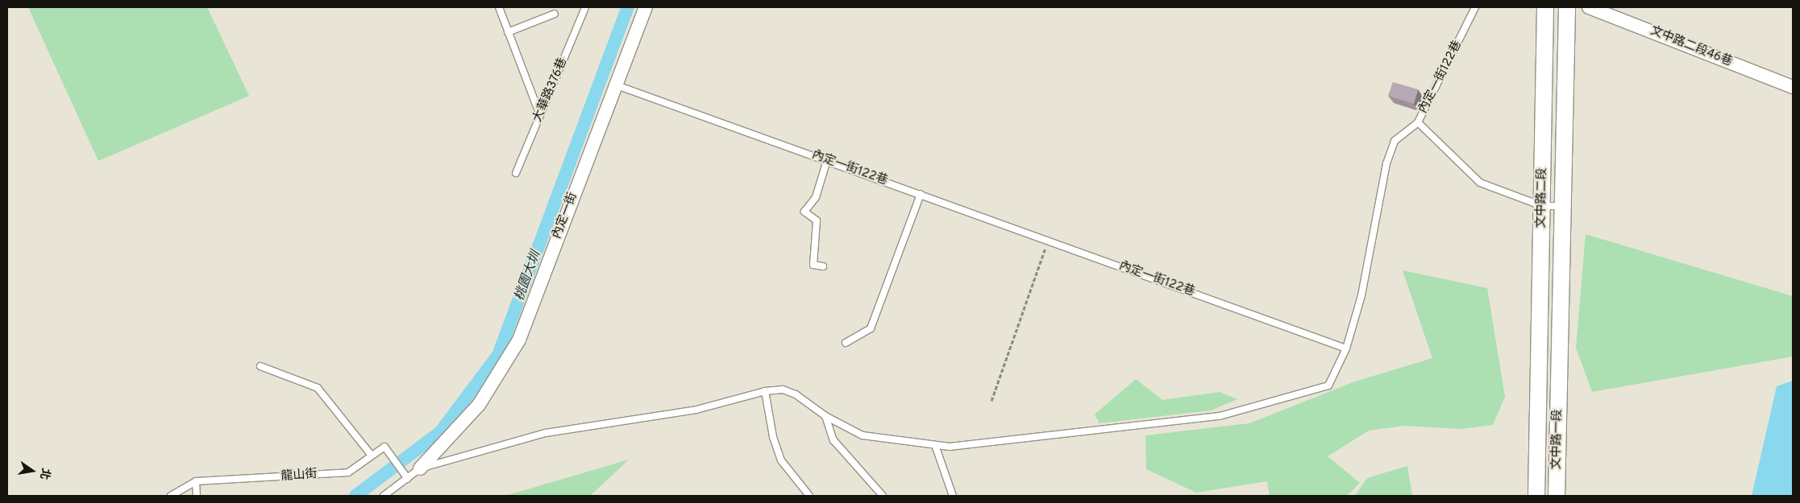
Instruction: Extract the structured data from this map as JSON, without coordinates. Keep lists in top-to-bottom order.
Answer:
{
  "streets": {
    "street": [
      "文中路二段46巷",
      "文中路二段",
      "內定一街",
      "文中路一段"
    ],
    "lane": ["內定一街122巷", "大華路376巷", "龍山街"]
  },
  "crossings": [
    ["內定一街122巷", "內定一街"],
    ["文中路二段", "文中路一段"]
  ],
  "water": ["桃園大圳"],
  "north": "right"
}
